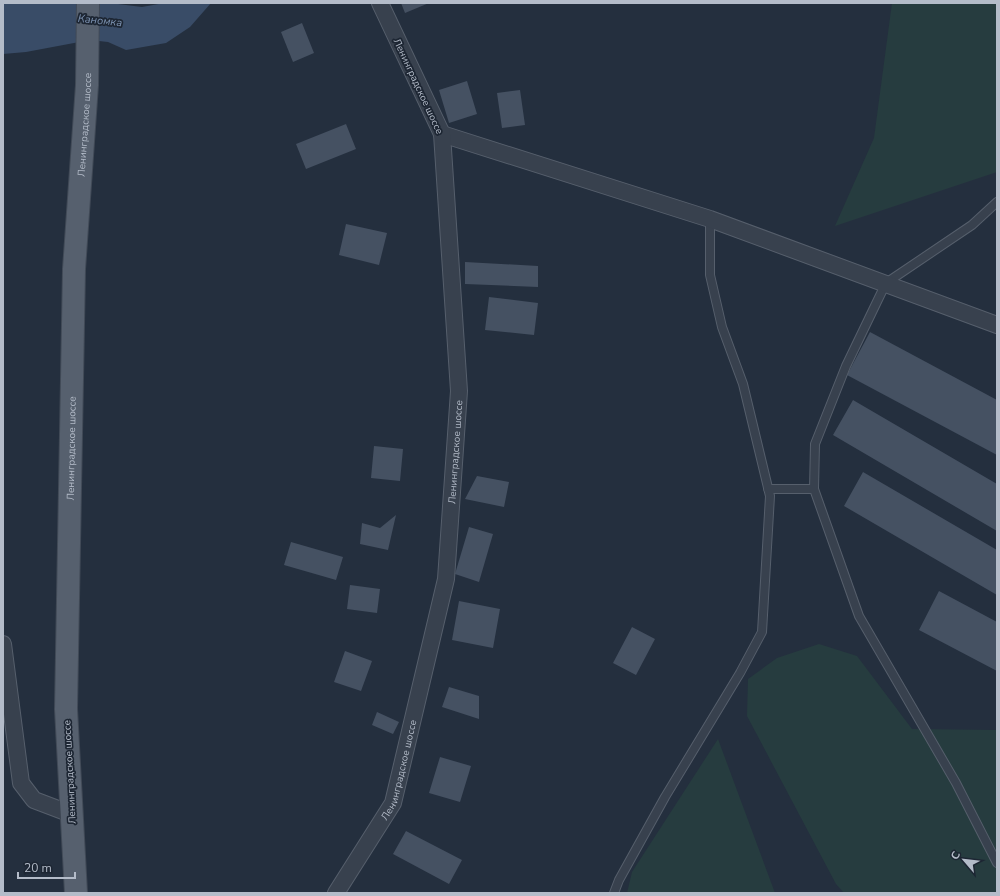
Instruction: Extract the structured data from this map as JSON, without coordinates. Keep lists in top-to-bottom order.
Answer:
{
  "streets": {
    "main road": ["Ленинградское шоссе"]
  },
  "water": ["Каномка"],
  "scale_bar": "20 m",
  "north": "top left"
}
